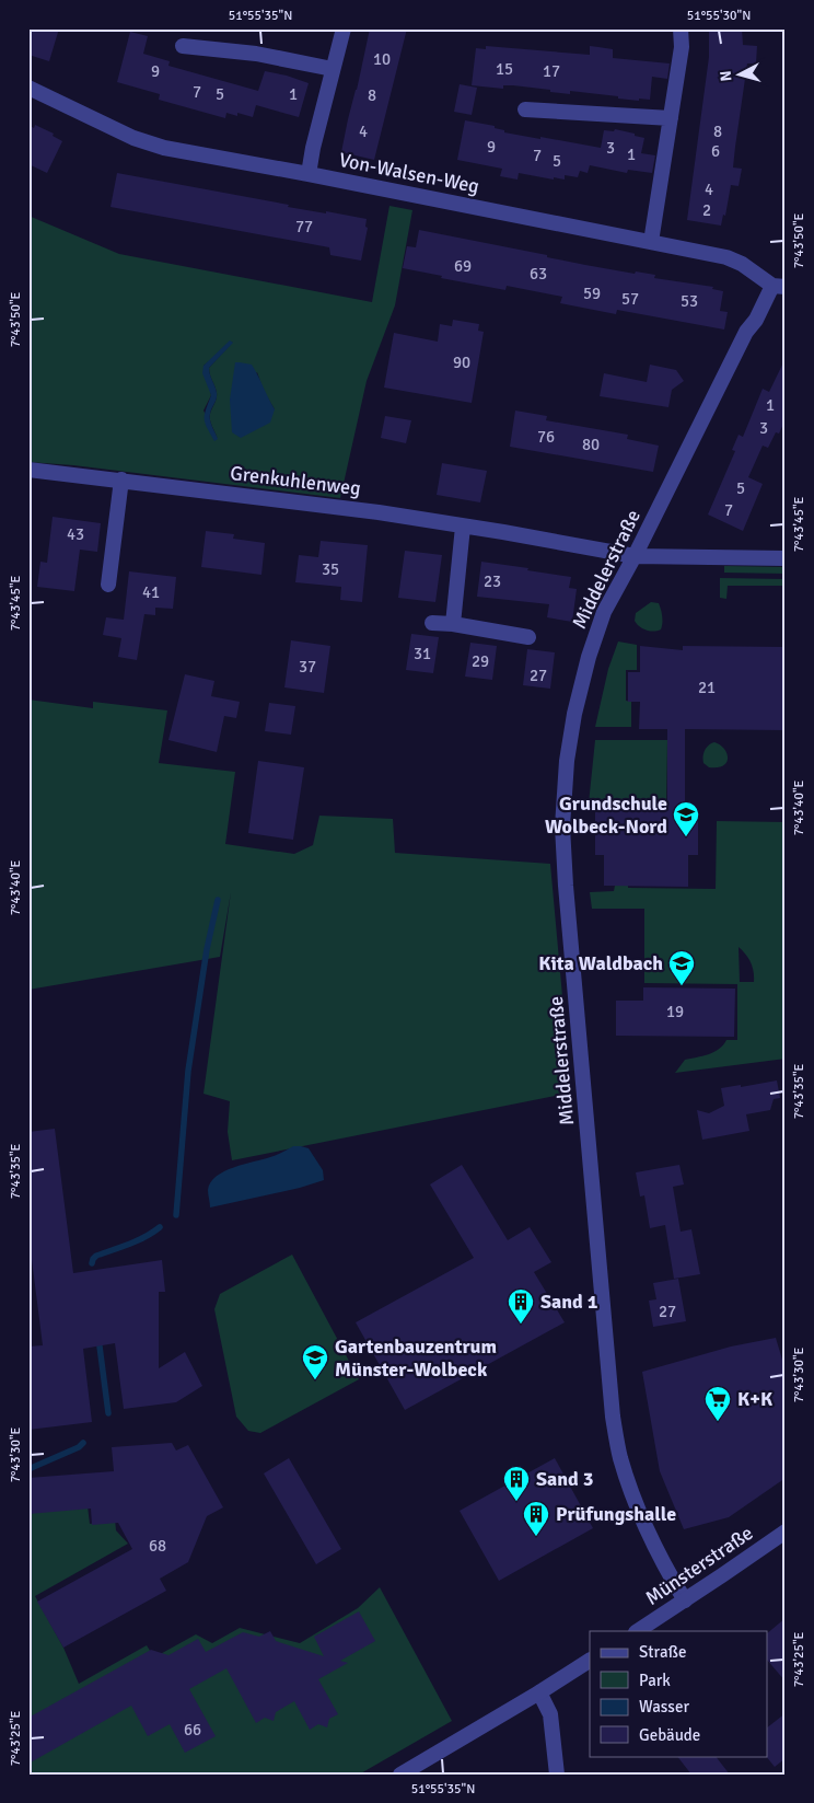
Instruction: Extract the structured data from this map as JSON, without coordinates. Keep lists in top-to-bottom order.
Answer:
{
  "streets": {
    "street": [
      "Von-Walsen-Weg",
      "Grenkuhlenweg",
      "Middelerstraße",
      "Münsterstraße"
    ]
  },
  "crossings": [
    ["Von-Walsen-Weg", "Middelerstraße"],
    ["Grenkuhlenweg", "Middelerstraße"],
    ["Middelerstraße", "Münsterstraße"]
  ],
  "places": {
    "school or university": ["Grundschule Wolbeck-Nord", "Kita Waldbach", "Gartenbauzentrum Münster-Wolbeck"],
    "building": ["Sand 1", "Sand 3", "Prüfungshalle"],
    "supermarket": ["K+K"]
  },
  "house_numbers": [
    "10",
    "15",
    "9",
    "17",
    "7",
    "5",
    "1",
    "8",
    "4",
    "8",
    "9",
    "3",
    "6",
    "1",
    "7",
    "5",
    "4",
    "2",
    "77",
    "69",
    "63",
    "59",
    "57",
    "53",
    "90",
    "1",
    "3",
    "76",
    "80",
    "5",
    "7",
    "43",
    "35",
    "23",
    "41",
    "31",
    "29",
    "37",
    "27",
    "21",
    "19",
    "27",
    "68",
    "66"
  ],
  "legend": [
    "Straße",
    "Park",
    "Wasser",
    "Gebäude"
  ],
  "north": "left",
  "coordinates": [
    "51°55'35\"N",
    "51°55'30\"N",
    "7°43'50\"E",
    "7°43'45\"E",
    "7°43'40\"E",
    "7°43'35\"E",
    "7°43'30\"E",
    "7°43'25\"E"
  ]
}
